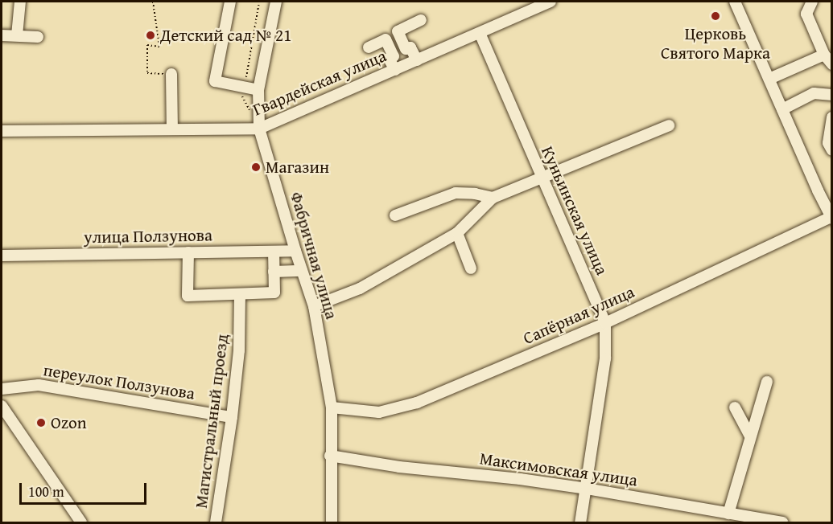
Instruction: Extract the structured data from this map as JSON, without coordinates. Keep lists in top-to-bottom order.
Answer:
{
  "streets": {
    "street": [
      "Гвардейская улица",
      "Куньинская улица",
      "улица Ползунова",
      "Фабричная улица",
      "Сапёрная улица",
      "переулок Ползунова",
      "Магистральный проезд",
      "Максимовская улица"
    ]
  },
  "crossings": [
    ["Гвардейская улица", "Куньинская улица"],
    ["Гвардейская улица", "Фабричная улица"],
    ["Куньинская улица", "Сапёрная улица"],
    ["Куньинская улица", "Максимовская улица"],
    ["улица Ползунова", "Фабричная улица"],
    ["Фабричная улица", "Сапёрная улица"],
    ["Фабричная улица", "Максимовская улица"],
    ["переулок Ползунова", "Магистральный проезд"]
  ],
  "places": [
    "Церковь Святого Марка",
    "Детский сад № 21",
    "Магазин",
    "Ozon"
  ],
  "scale_bar": "100 m"
}
